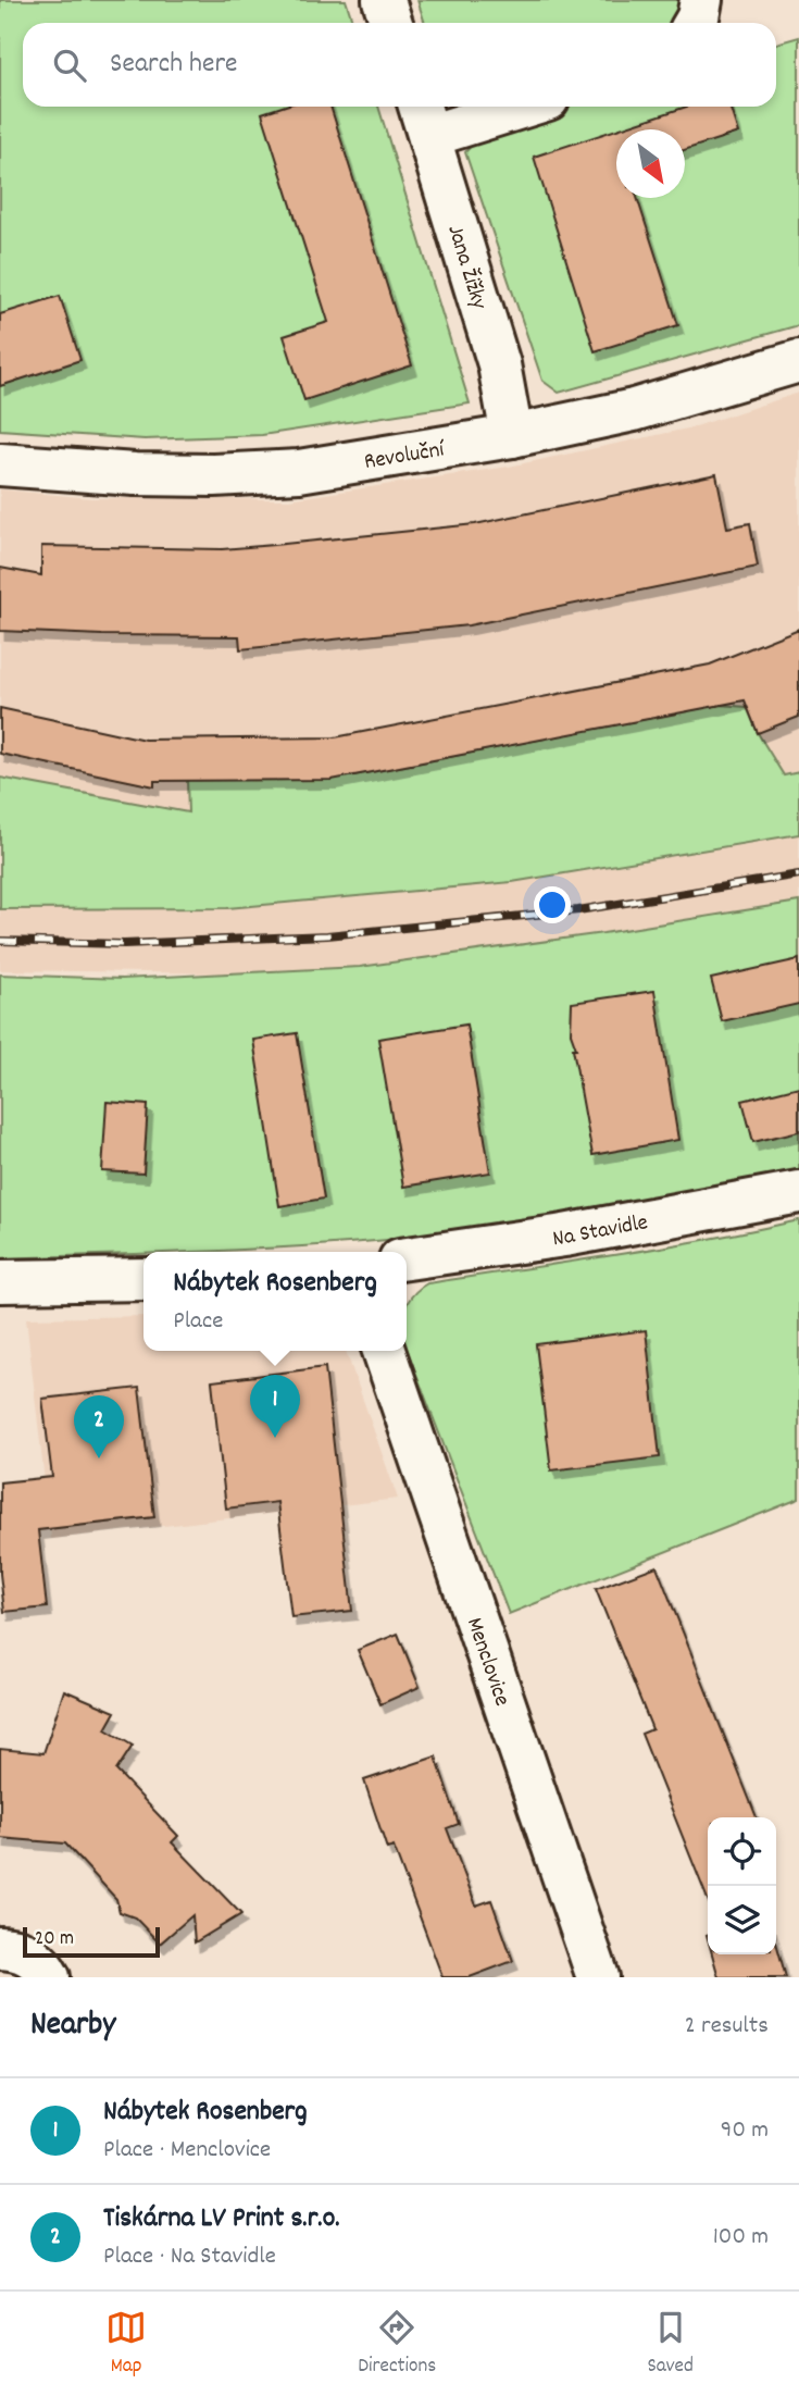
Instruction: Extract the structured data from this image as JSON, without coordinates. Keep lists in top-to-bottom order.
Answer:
{
  "streets": {
    "street": [
      "Jana Žižky",
      "Revoluční",
      "Na Stavidle",
      "Menclovice"
    ]
  },
  "crossings": [
    ["Jana Žižky", "Revoluční"]
  ],
  "scale_bar": "20 m",
  "north": "bottom right",
  "page": {
    "search": "Search here",
    "popup": ["Nábytek Rosenberg", "Place"],
    "pins": ["1", "2"],
    "scale": "20 m",
    "heading": ["Nearby", "2 results"],
    "list": [
      {
        "mark": "1",
        "name": "Nábytek Rosenberg",
        "note": "Place · Menclovice",
        "value": "90 m"
      },
      {
        "mark": "2",
        "name": "Tiskárna LV Print s.r.o.",
        "note": "Place · Na Stavidle",
        "value": "100 m"
      }
    ],
    "nav": ["Map", "Directions", "Saved"]
  }
}
